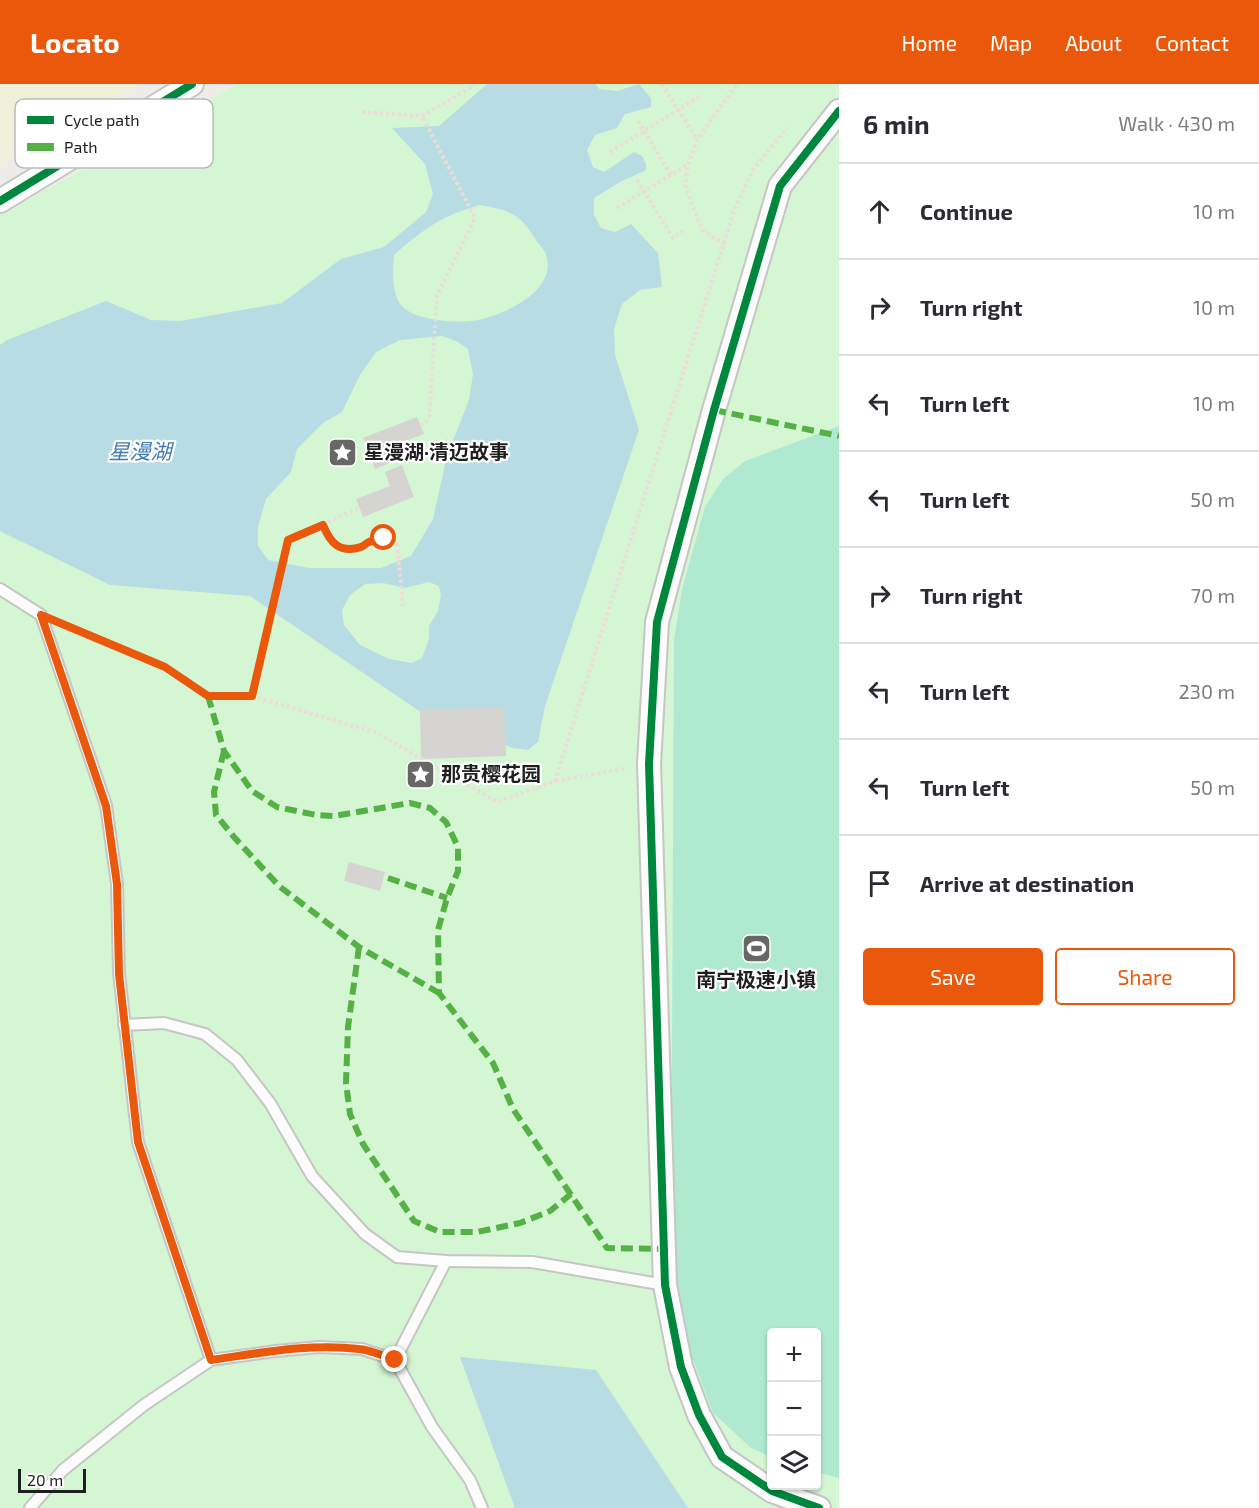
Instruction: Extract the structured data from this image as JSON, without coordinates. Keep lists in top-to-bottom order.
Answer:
{
  "water": ["星漫湖"],
  "places": {
    "place": ["星漫湖·清迈故事", "那贵樱花园"],
    "sports": ["南宁极速小镇"]
  },
  "legend": ["Cycle path", "Path"],
  "scale_bar": "20 m",
  "page": {
    "header": "Locato",
    "nav": [
      "Home",
      "Map",
      "About",
      "Contact"
    ],
    "heading": ["6 min", "Walk · 430 m"],
    "list": [
      ["Continue", "10 m"],
      ["Turn right", "10 m"],
      ["Turn left", "10 m"],
      ["Turn left", "50 m"],
      ["Turn right", "70 m"],
      ["Turn left", "230 m"],
      ["Turn left", "50 m"],
      "Arrive at destination"
    ],
    "buttons": ["Save", "Share"],
    "map_buttons": ["+", "−"],
    "scale": "20 m"
  }
}
